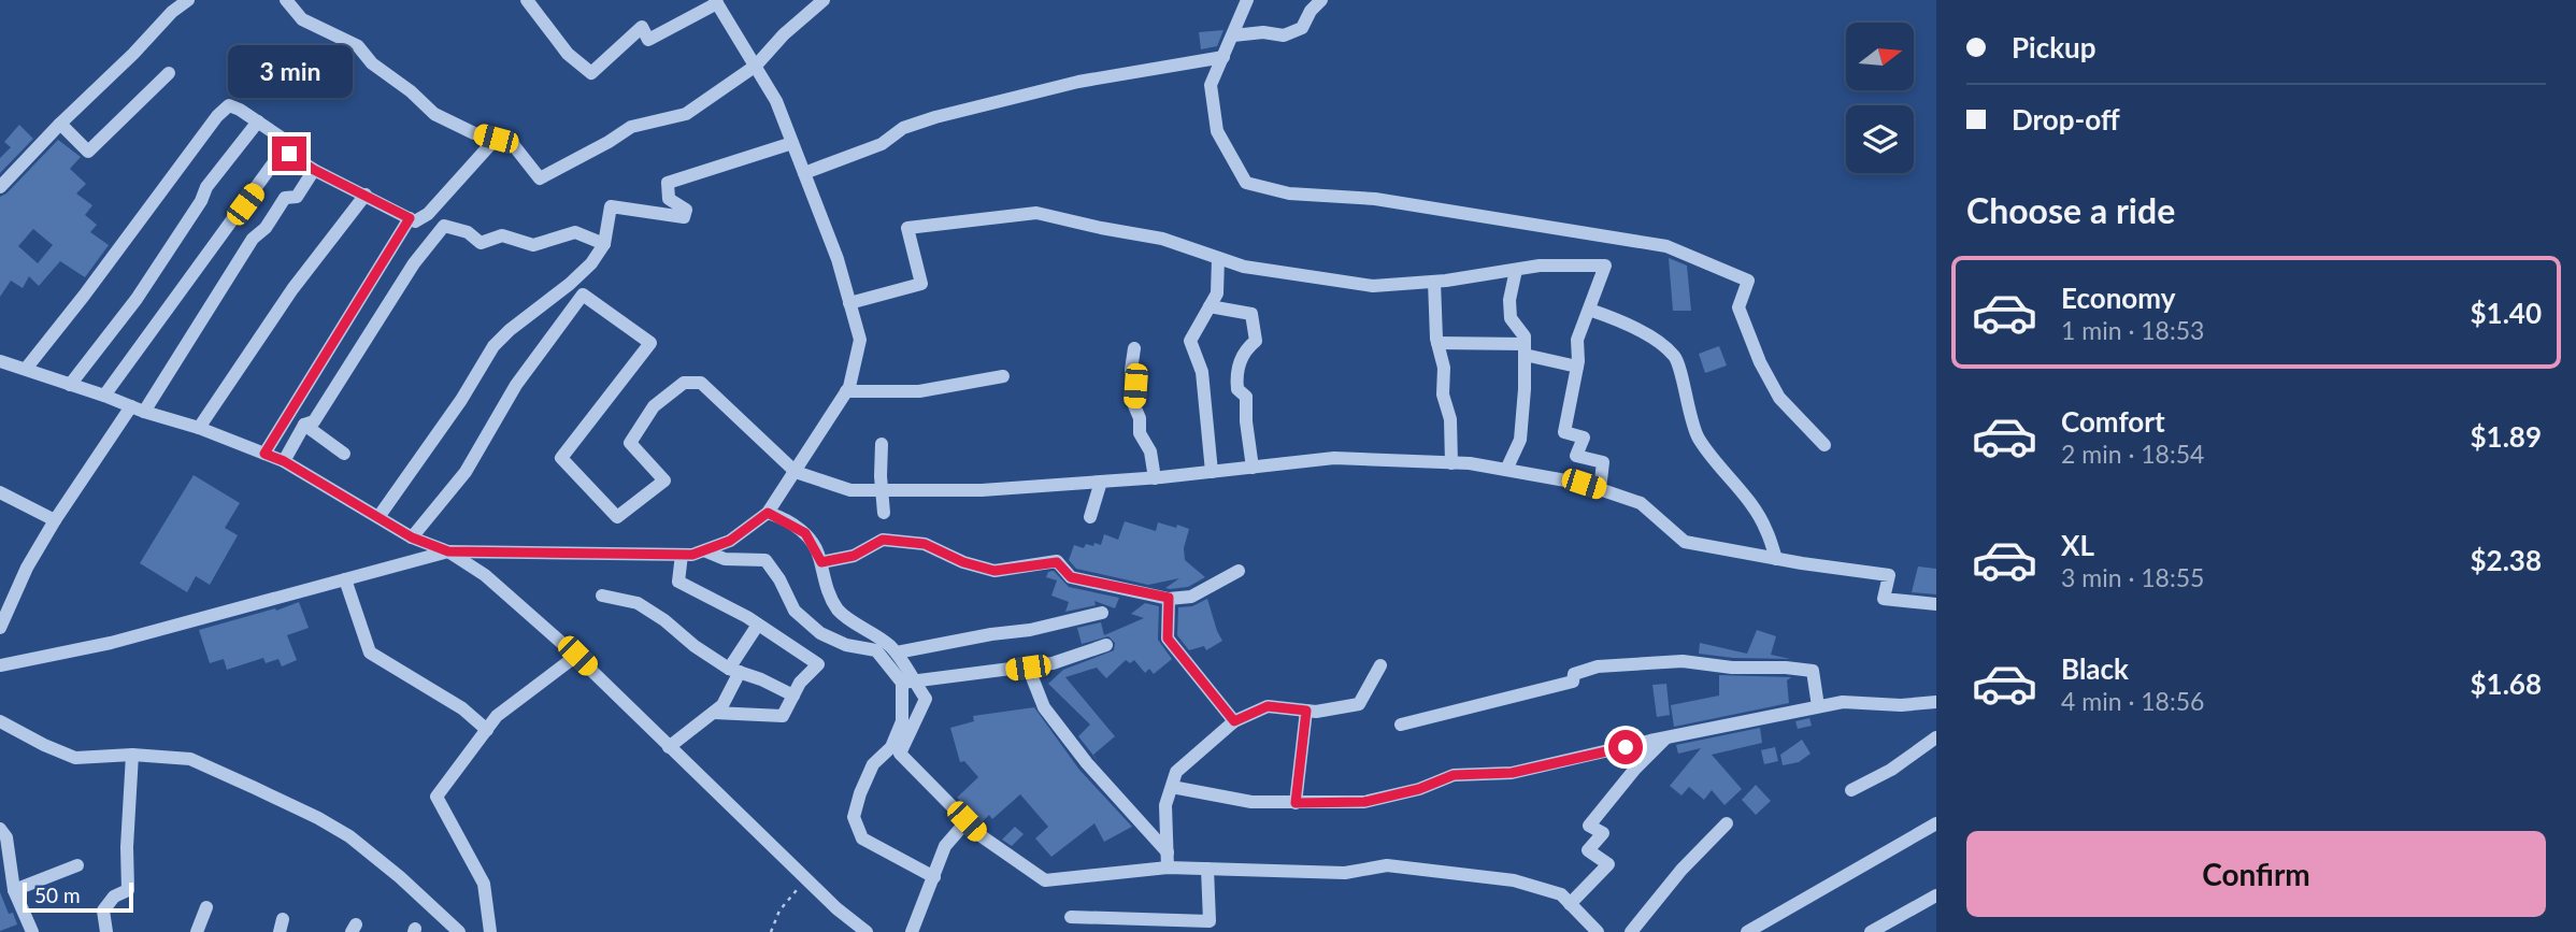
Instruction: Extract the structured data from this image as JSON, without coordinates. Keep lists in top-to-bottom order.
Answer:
{
  "scale_bar": "50 m",
  "north": "right",
  "page": {
    "banner": ["Pickup", "Drop-off"],
    "bubble": "3 min",
    "heading": "Choose a ride",
    "list": [
      {
        "name": "Economy",
        "note": "1 min · 18:53",
        "value": "$1.40"
      },
      {
        "name": "Comfort",
        "note": "2 min · 18:54",
        "value": "$1.89"
      },
      {
        "name": "XL",
        "note": "3 min · 18:55",
        "value": "$2.38"
      },
      {
        "name": "Black",
        "note": "4 min · 18:56",
        "value": "$1.68"
      }
    ],
    "buttons": "Confirm",
    "scale": "50 m"
  }
}
